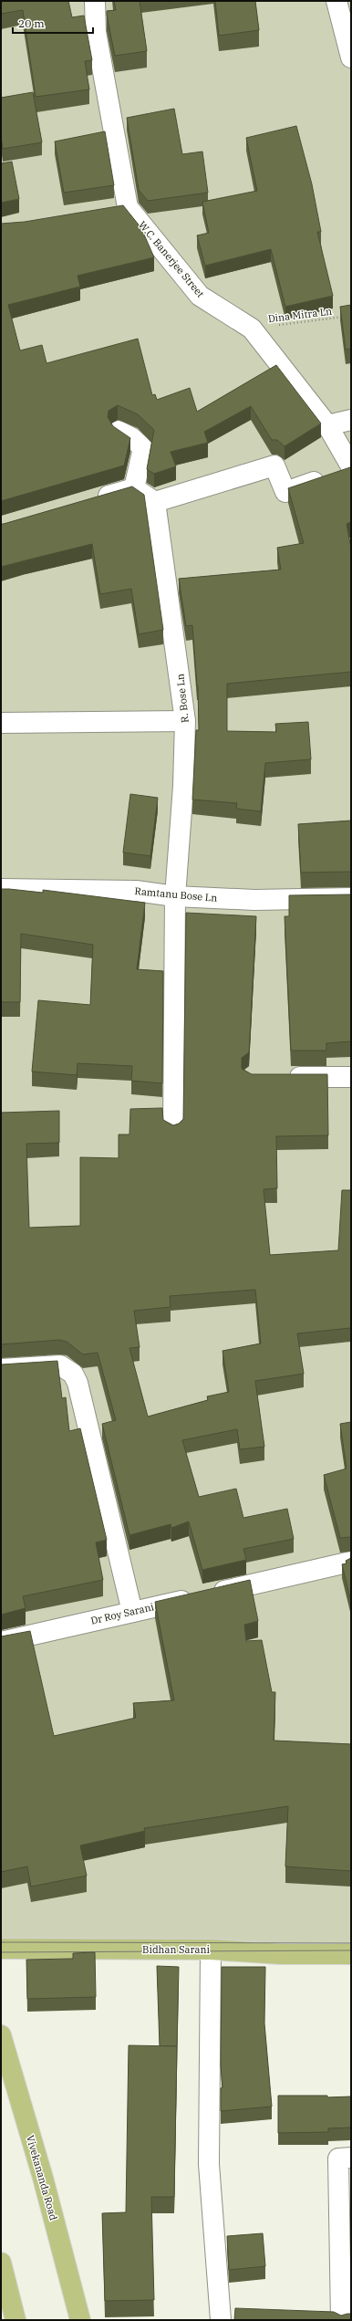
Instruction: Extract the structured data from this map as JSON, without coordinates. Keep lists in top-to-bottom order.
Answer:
{
  "streets": {
    "main road": ["Bidhan Sarani", "Vivekananda Road"],
    "street": [
      "W.C. Banerjee Street",
      "R. Bose Ln",
      "Ramtanu Bose Ln",
      "Dr Roy Sarani"
    ],
    "path": ["Dina Mitra Ln"]
  },
  "crossings": [
    ["W.C. Banerjee Street", "Dina Mitra Ln"],
    ["R. Bose Ln", "Ramtanu Bose Ln"]
  ],
  "scale_bar": "20 m"
}
